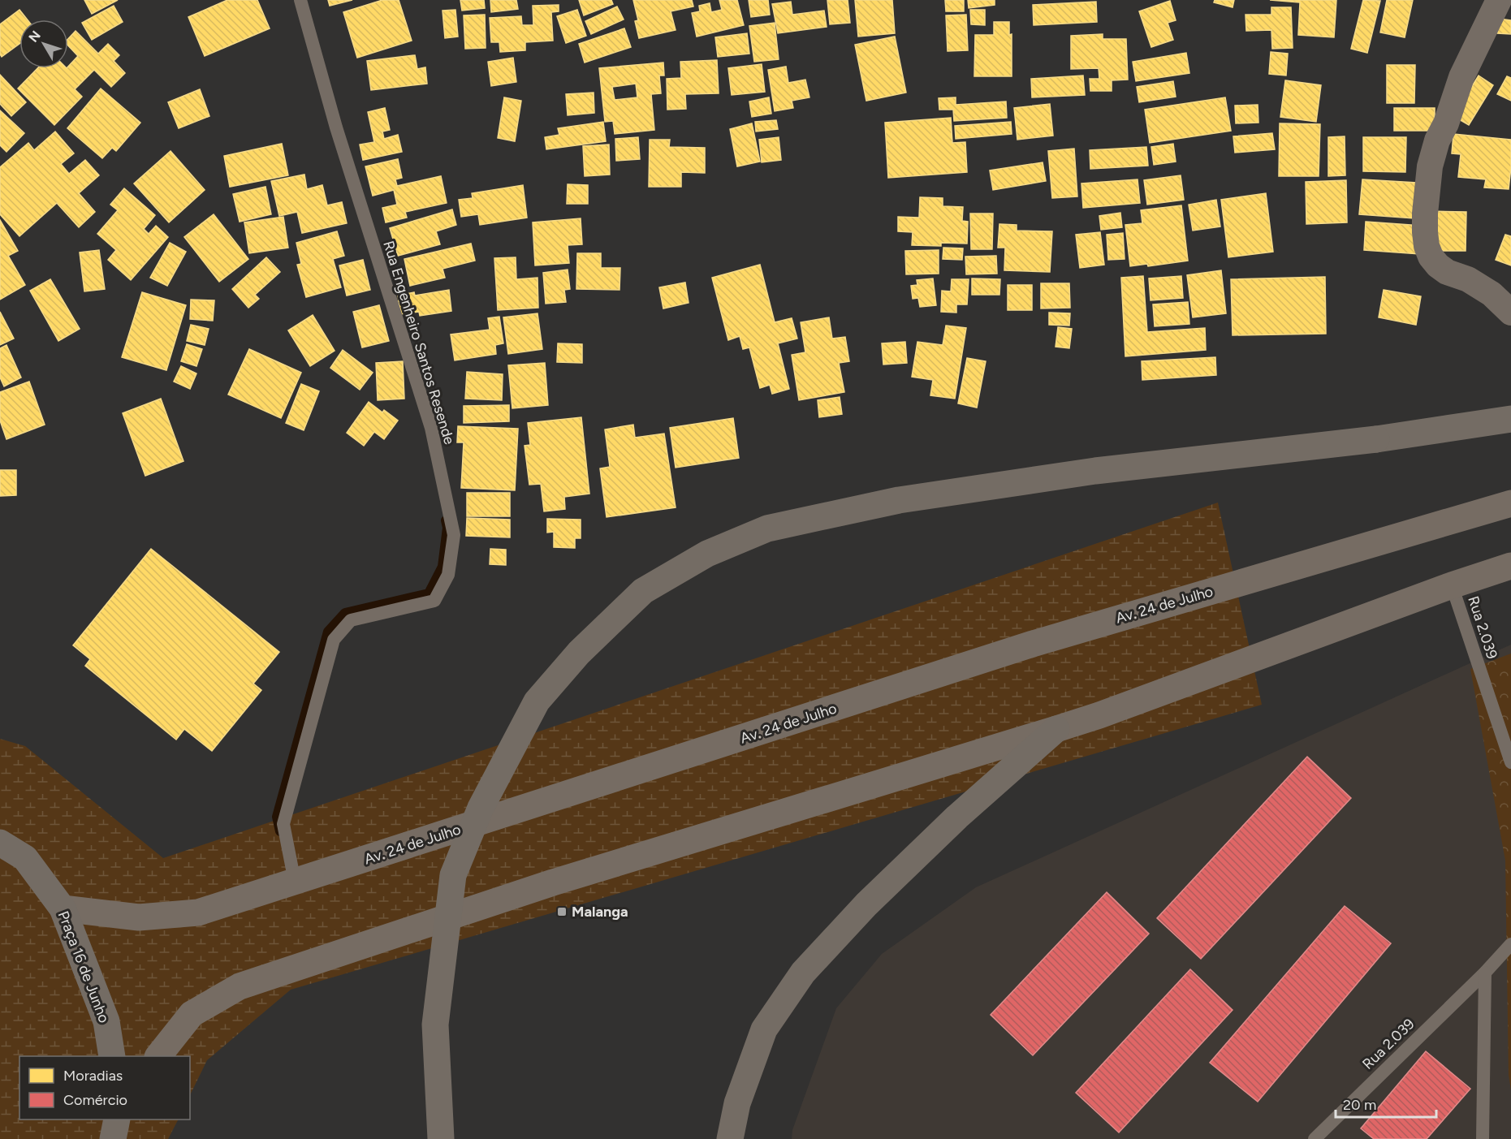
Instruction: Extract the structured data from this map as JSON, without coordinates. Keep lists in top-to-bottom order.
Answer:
{
  "streets": {
    "highway": ["Praça 16 de Junho"],
    "main road": ["Av. 24 de Julho"],
    "lane": ["Rua Engenheiro Santos Resende", "Rua 2.039"]
  },
  "crossings": [
    ["Rua Engenheiro Santos Resende", "Av. 24 de Julho"],
    ["Av. 24 de Julho", "Praça 16 de Junho"]
  ],
  "places": {
    "transit": ["Malanga"]
  },
  "legend": ["Moradias", "Comércio"],
  "scale_bar": "20 m",
  "north": "top left"
}
